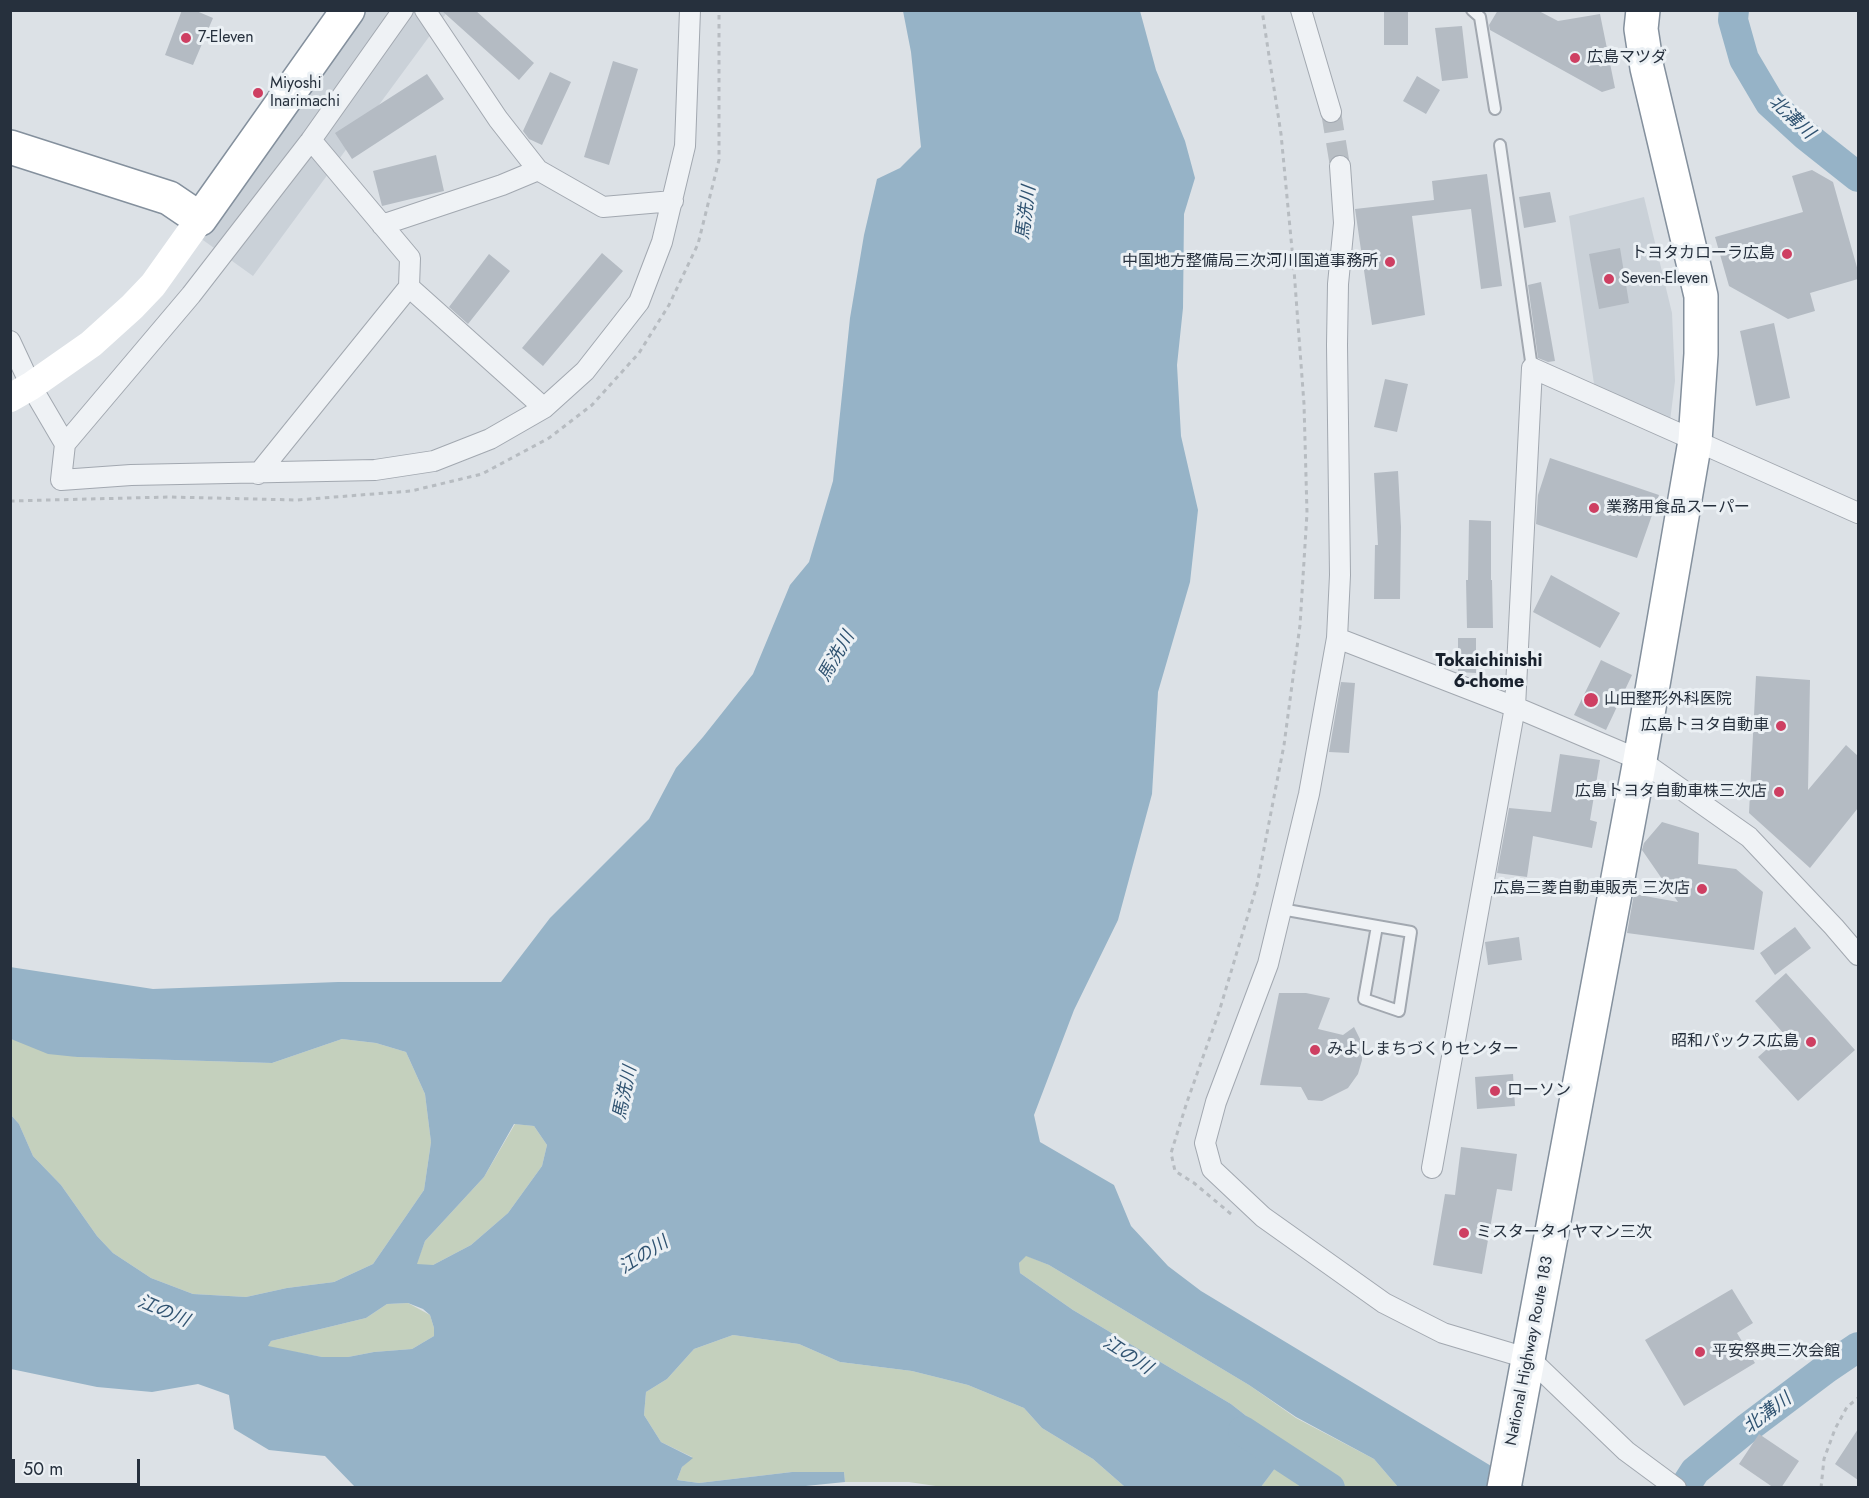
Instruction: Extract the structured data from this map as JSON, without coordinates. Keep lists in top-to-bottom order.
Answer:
{
  "streets": {
    "highway": ["National Highway Route 183"]
  },
  "districts": ["Tokaichinishi 6-chome"],
  "water": ["北溝川", "馬洗川", "江の川"],
  "places": [
    "7-Eleven",
    "広島マツダ",
    "Miyoshi Inarimachi",
    "トヨタカローラ広島",
    "中国地方整備局三次河川国道事務所",
    "Seven-Eleven",
    "業務用食品スーパー",
    "山田整形外科医院",
    "広島トヨタ自動車",
    "広島トヨタ自動車株三次店",
    "広島三菱自動車販売 三次店",
    "昭和パックス広島",
    "みよしまちづくりセンター",
    "ローソン",
    "ミスタータイヤマン三次",
    "平安祭典三次会館"
  ],
  "scale_bar": "50 m"
}
